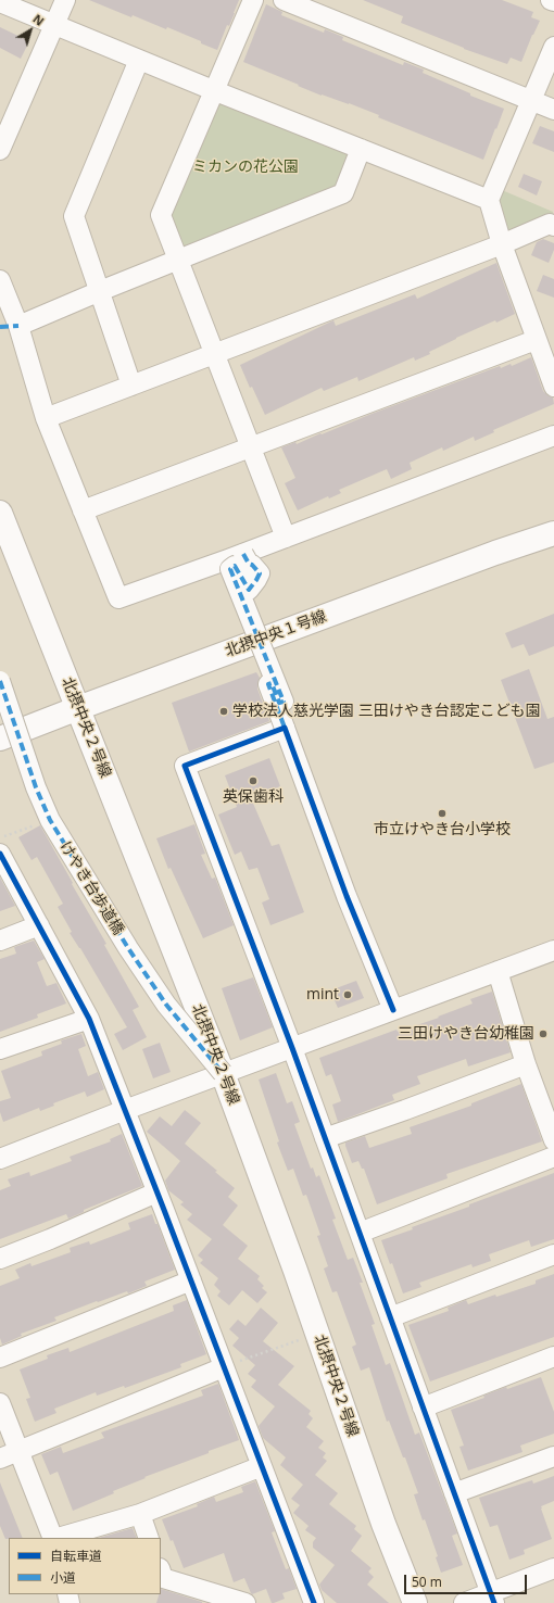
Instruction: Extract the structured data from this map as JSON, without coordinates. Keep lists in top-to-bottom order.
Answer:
{
  "streets": {
    "street": ["北摂中央１号線", "北摂中央２号線", "けやき台歩道橋"]
  },
  "crossings": [
    ["北摂中央１号線", "北摂中央２号線"],
    ["北摂中央２号線", "けやき台歩道橋"]
  ],
  "parks": ["ミカンの花公園"],
  "places": [
    "学校法人慈光学園 三田けやき台認定こども園",
    "英保歯科",
    "市立けやき台小学校",
    "mint",
    "三田けやき台幼稚園"
  ],
  "legend": ["自転車道", "小道"],
  "scale_bar": "50 m",
  "north": "top right"
}
